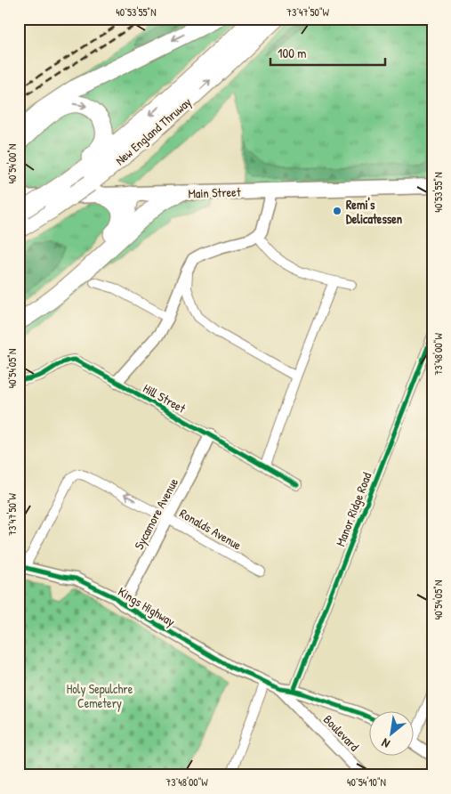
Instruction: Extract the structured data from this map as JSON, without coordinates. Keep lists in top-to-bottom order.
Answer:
{
  "streets": {
    "highway": ["New England Thruway"],
    "main road": ["Main Street"],
    "street": [
      "Hill Street",
      "Manor Ridge Road",
      "Sycamore Avenue",
      "Ronalds Avenue",
      "Kings Highway",
      "Boulevard"
    ]
  },
  "crossings": [
    ["New England Thruway", "Main Street"],
    ["Hill Street", "Sycamore Avenue"],
    ["Sycamore Avenue", "Ronalds Avenue"],
    ["Sycamore Avenue", "Kings Highway"],
    ["Ronalds Avenue", "Kings Highway"],
    ["Kings Highway", "Boulevard"]
  ],
  "parks": ["Holy Sepulchre Cemetery"],
  "places": ["Remi's Delicatessen"],
  "scale_bar": "100 m",
  "north": "bottom left",
  "coordinates": [
    "40°53'55\"N",
    "73°47'50\"W",
    "40°54'00\"N",
    "73°48'00\"W",
    "40°54'05\"N",
    "40°54'10\"N"
  ]
}
